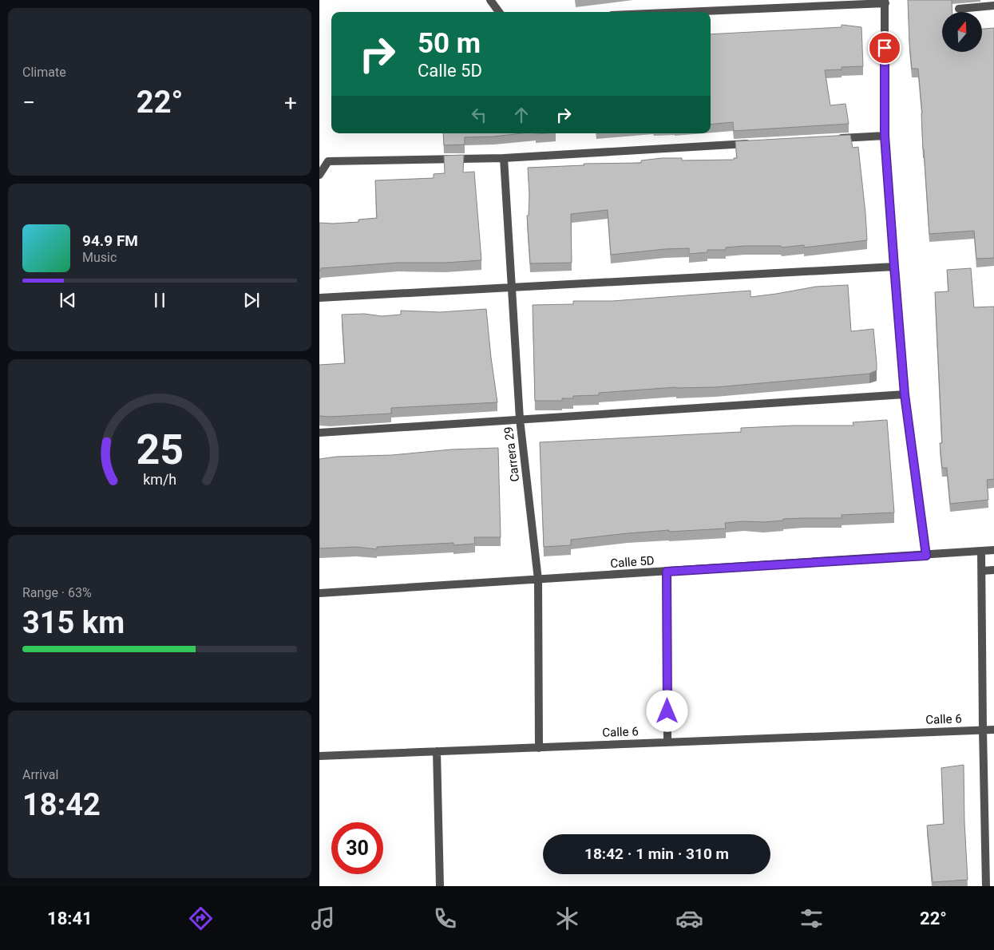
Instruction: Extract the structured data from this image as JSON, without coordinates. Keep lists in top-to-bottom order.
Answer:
{
  "streets": {
    "street": ["Carrera 29", "Calle 5D", "Calle 6"]
  },
  "crossings": [
    ["Carrera 29", "Calle 5D"],
    ["Carrera 29", "Calle 6"]
  ],
  "north": "top",
  "page": {
    "tile": [
      "Climate",
      ["Range · 63%", "315 km"],
      ["Arrival", "18:42"]
    ],
    "turn": ["50 m", "Calle 5D"],
    "heat": ["−", "22°", "+"],
    "song": ["94.9 FM", "Music"],
    "limit": "30",
    "trip": "18:42 · 1 min · 310 m",
    "tabs": ["18:41", "22°"],
    "gauge": ["25", "km/h"]
  }
}
